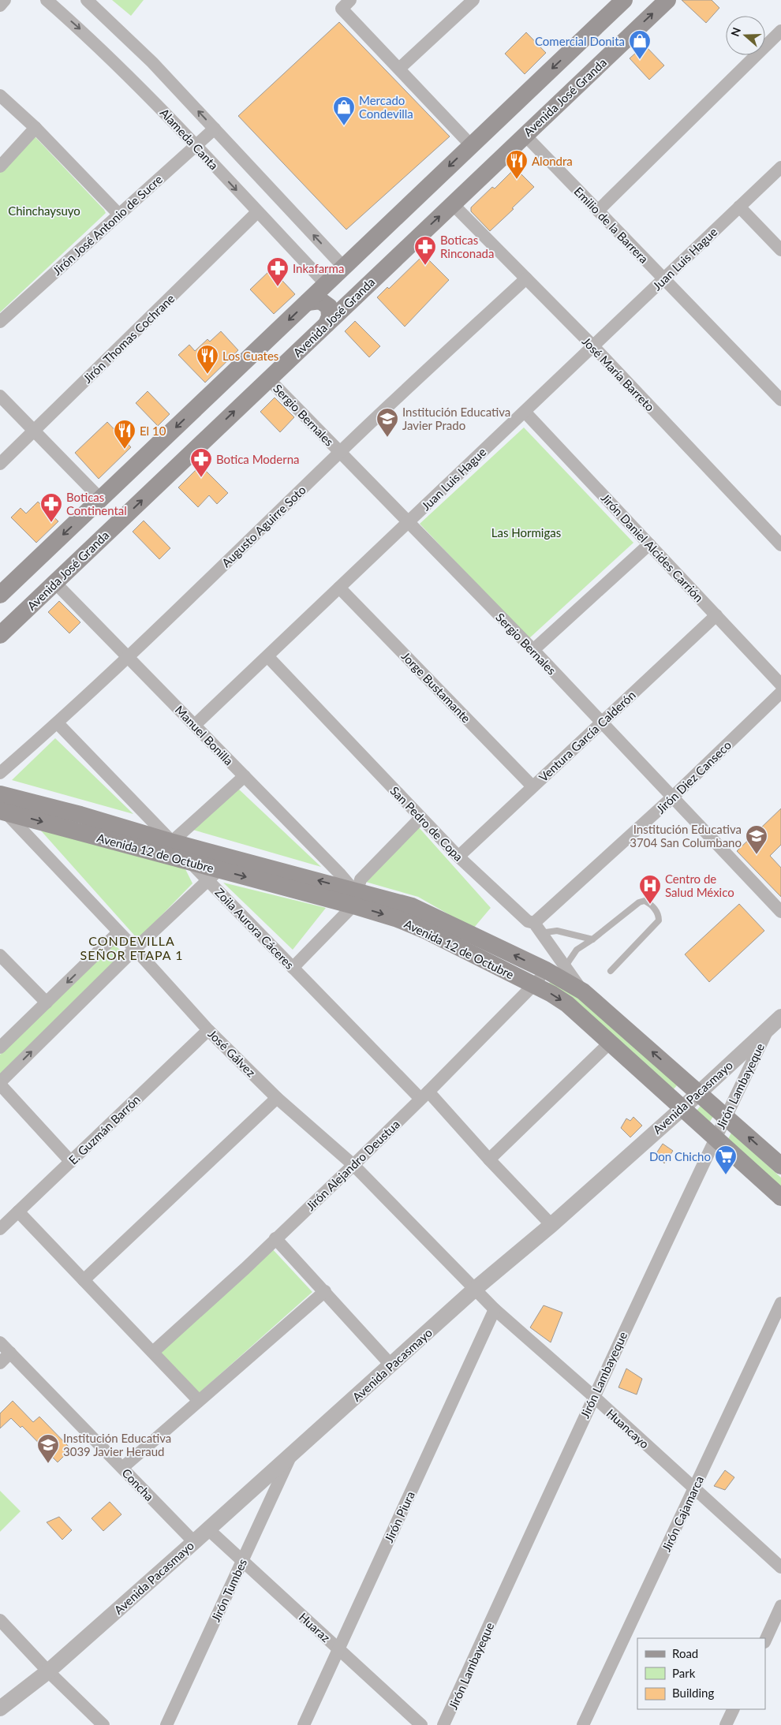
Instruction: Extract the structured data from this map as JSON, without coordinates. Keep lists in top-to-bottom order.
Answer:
{
  "streets": {
    "main road": ["Avenida José Granda", "Avenida 12 de Octubre"],
    "street": [
      "Alameda Canta",
      "Jirón José Antonio de Sucre",
      "Emilio de la Barrera",
      "Juan Luis Hague",
      "Jirón Thomas Cochrane",
      "José María Barreto",
      "Sergio Bernales",
      "Augusto Aguirre Soto",
      "Jirón Daniel Alcides Carrión",
      "Jorge Bustamante",
      "Manuel Bonilla",
      "Ventura García Calderón",
      "Jirón Diez Canseco",
      "San Pedro de Copa",
      "Zoila Aurora Cáceres",
      "José Gálvez",
      "Jirón Lambayeque",
      "Avenida Pacasmayo",
      "E. Guzmán Barrón",
      "Jirón Alejandro Deustua",
      "Huancayo",
      "Concha",
      "Jirón Cajamarca",
      "Jirón Piura",
      "Jirón Tumbes",
      "Huaraz"
    ]
  },
  "crossings": [
    ["Avenida José Granda", "Emilio de la Barrera"],
    ["Avenida José Granda", "José María Barreto"],
    ["Avenida José Granda", "Sergio Bernales"],
    ["Avenida José Granda", "Manuel Bonilla"],
    ["Alameda Canta", "Jirón José Antonio de Sucre"],
    ["Alameda Canta", "Jirón Thomas Cochrane"],
    ["Emilio de la Barrera", "Juan Luis Hague"],
    ["Juan Luis Hague", "José María Barreto"],
    ["Juan Luis Hague", "Sergio Bernales"],
    ["Juan Luis Hague", "Jirón Daniel Alcides Carrión"],
    ["Juan Luis Hague", "Jorge Bustamante"],
    ["Juan Luis Hague", "Manuel Bonilla"],
    ["Juan Luis Hague", "San Pedro de Copa"],
    ["José María Barreto", "Augusto Aguirre Soto"],
    ["Sergio Bernales", "Augusto Aguirre Soto"],
    ["Sergio Bernales", "Ventura García Calderón"],
    ["Sergio Bernales", "Jirón Diez Canseco"],
    ["Augusto Aguirre Soto", "Manuel Bonilla"],
    ["Jirón Daniel Alcides Carrión", "Ventura García Calderón"],
    ["Jorge Bustamante", "Ventura García Calderón"],
    ["Manuel Bonilla", "Avenida 12 de Octubre"],
    ["Ventura García Calderón", "San Pedro de Copa"],
    ["Jirón Diez Canseco", "San Pedro de Copa"],
    ["San Pedro de Copa", "Avenida 12 de Octubre"],
    ["Avenida 12 de Octubre", "Zoila Aurora Cáceres"],
    ["Avenida 12 de Octubre", "José Gálvez"],
    ["Avenida 12 de Octubre", "Jirón Lambayeque"],
    ["Avenida 12 de Octubre", "Avenida Pacasmayo"],
    ["Avenida 12 de Octubre", "Jirón Alejandro Deustua"],
    ["Zoila Aurora Cáceres", "Avenida Pacasmayo"],
    ["Zoila Aurora Cáceres", "Jirón Alejandro Deustua"],
    ["José Gálvez", "Avenida Pacasmayo"],
    ["José Gálvez", "E. Guzmán Barrón"],
    ["José Gálvez", "Jirón Alejandro Deustua"],
    ["José Gálvez", "Huancayo"],
    ["Jirón Lambayeque", "Avenida Pacasmayo"],
    ["Jirón Lambayeque", "Huancayo"],
    ["Avenida Pacasmayo", "Huancayo"],
    ["Avenida Pacasmayo", "Concha"],
    ["Avenida Pacasmayo", "Jirón Tumbes"],
    ["Avenida Pacasmayo", "Huaraz"],
    ["Huancayo", "Jirón Cajamarca"],
    ["Huancayo", "Jirón Piura"],
    ["Jirón Piura", "Huaraz"],
    ["Jirón Tumbes", "Huaraz"]
  ],
  "districts": ["CONDEVILLA SEÑOR ETAPA 1"],
  "parks": ["Chinchaysuyo", "Las Hormigas"],
  "places": {
    "shop": ["Comercial Donita", "Mercado Condevilla"],
    "restaurant": ["Alondra", "Los Cuates", "El 10"],
    "pharmacy": [
      "Boticas Rinconada",
      "Inkafarma",
      "Botica Moderna",
      "Boticas Continental"
    ],
    "school or university": ["Institución Educativa Javier Prado", "Institución Educativa 3704 San Columbano", "Institución Educativa 3039 Javier Heraud"],
    "hospital": ["Centro de Salud México"],
    "supermarket": ["Don Chicho"]
  },
  "legend": ["Road", "Park", "Building"],
  "north": "left"
}
